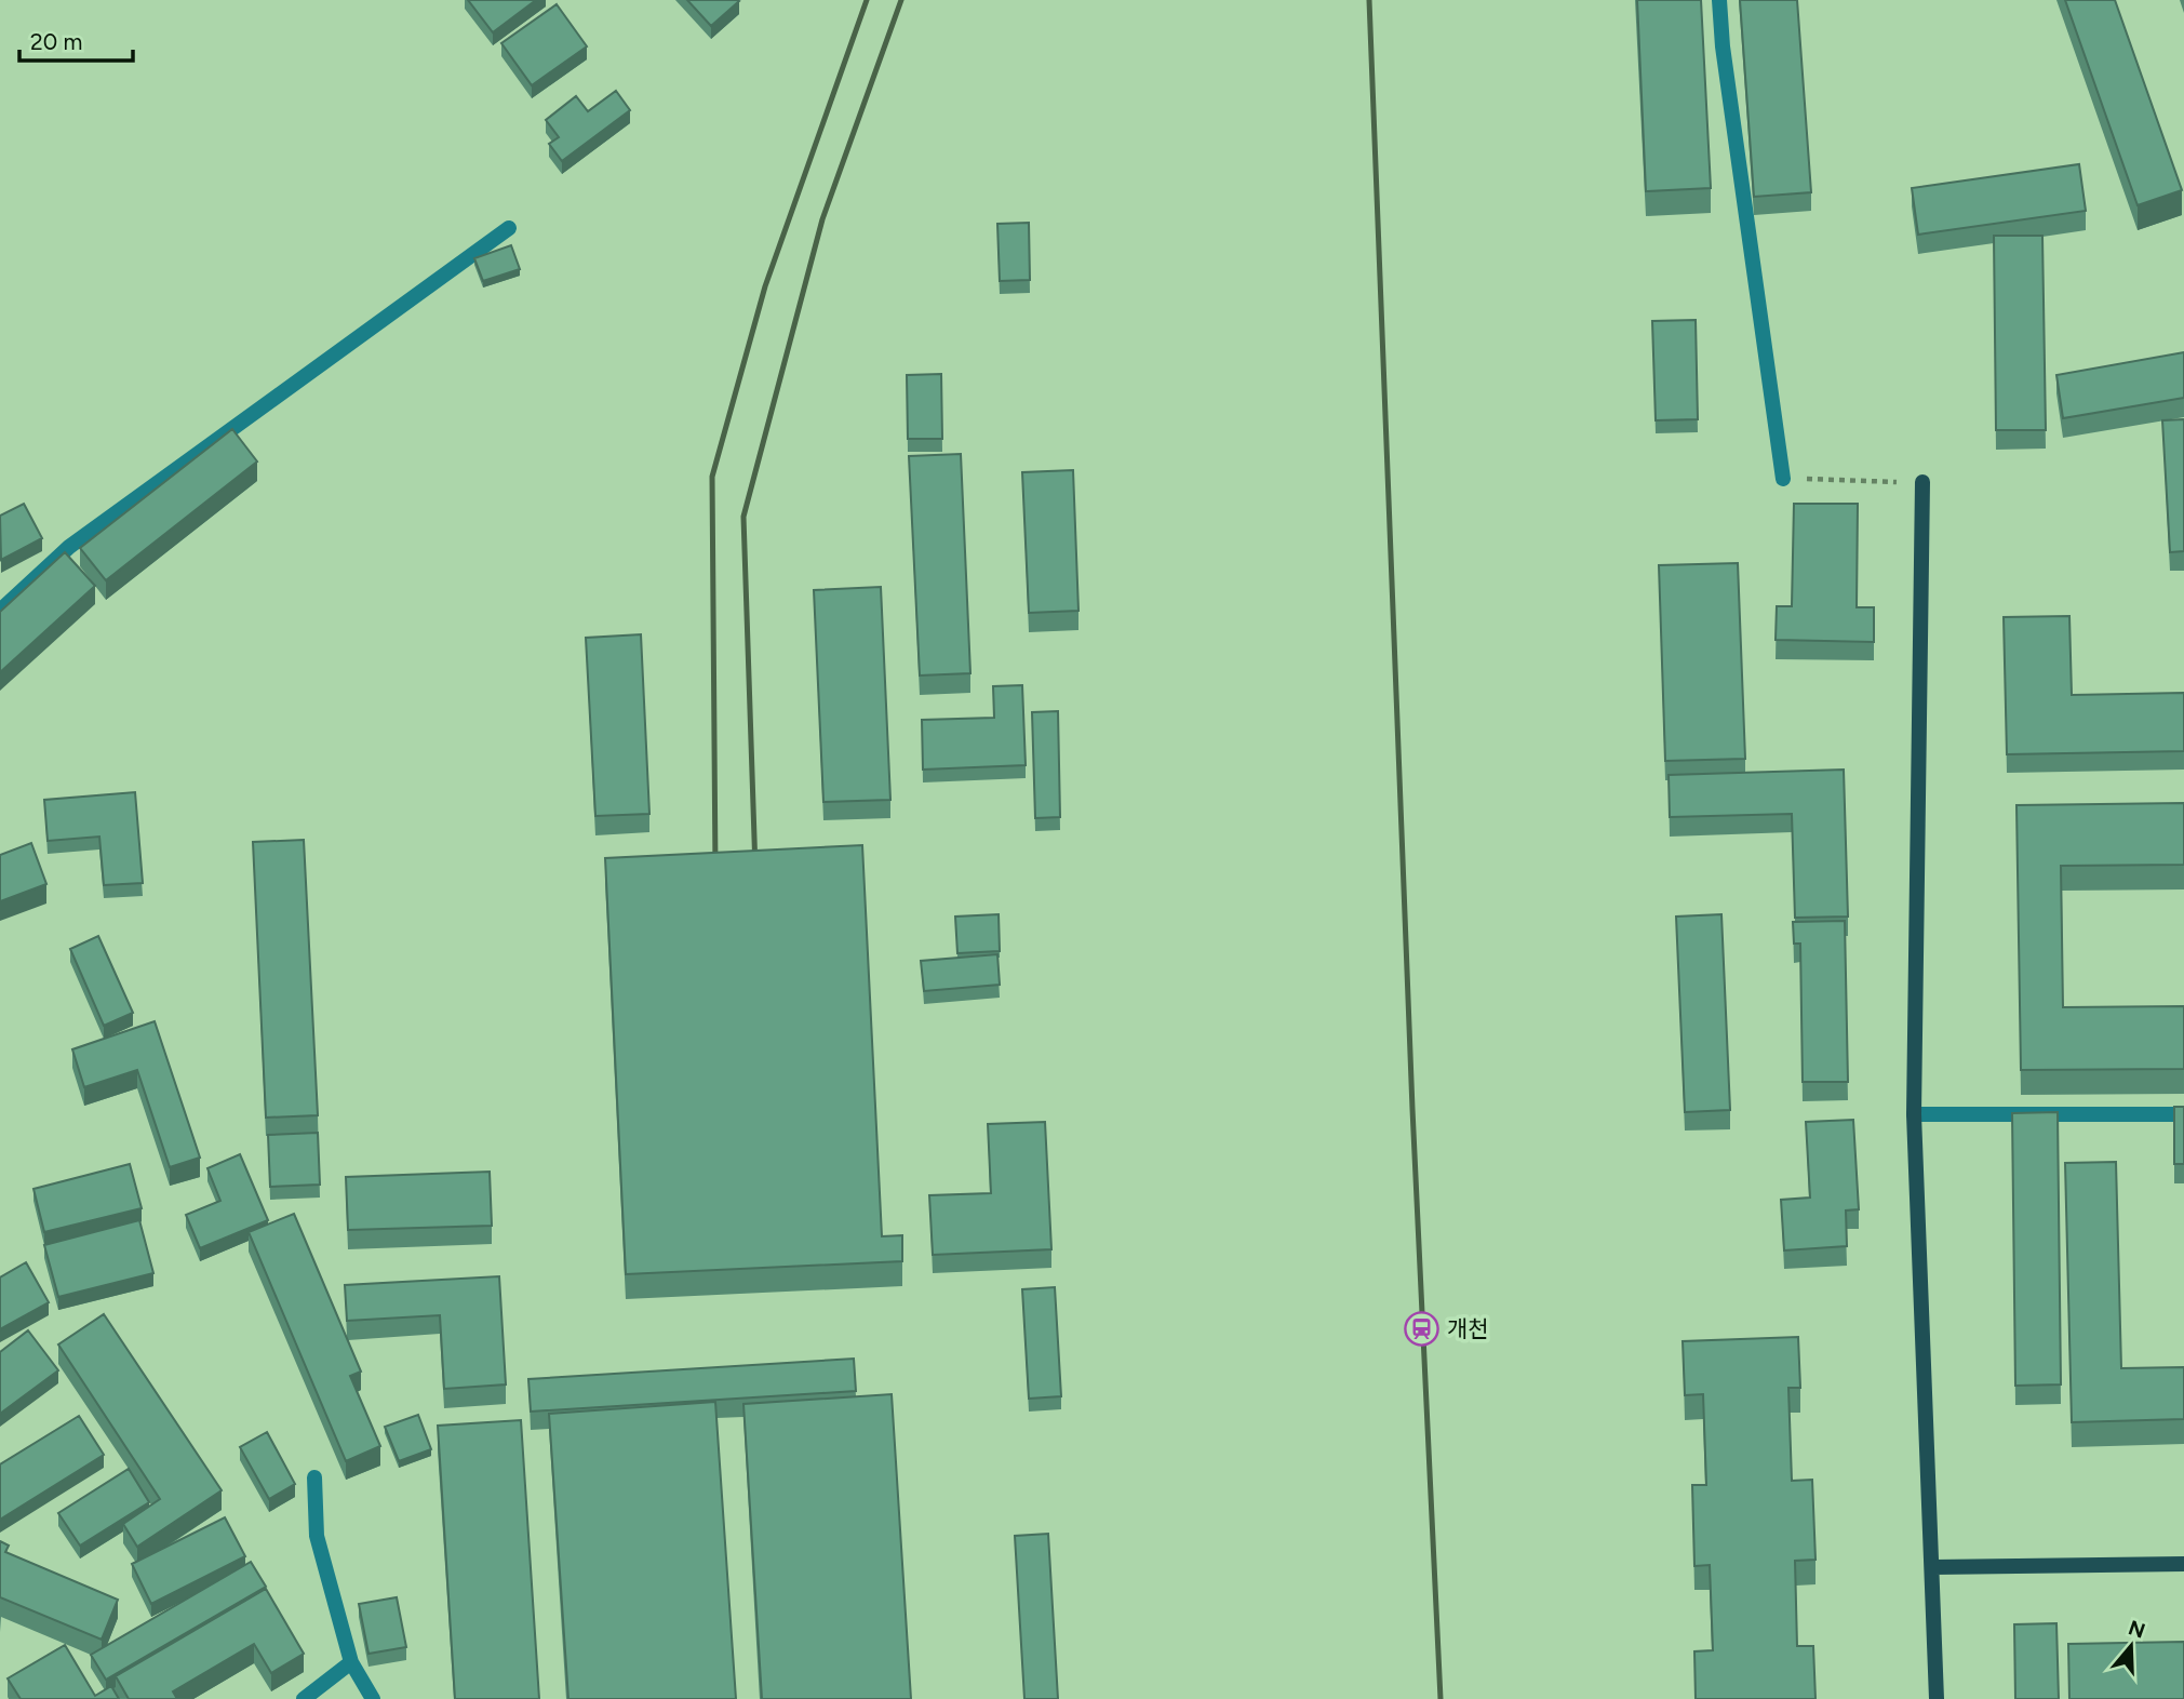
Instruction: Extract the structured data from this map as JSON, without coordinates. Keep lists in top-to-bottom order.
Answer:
{
  "places": {
    "station": ["개천"]
  },
  "scale_bar": "20 m",
  "north": "top"
}
